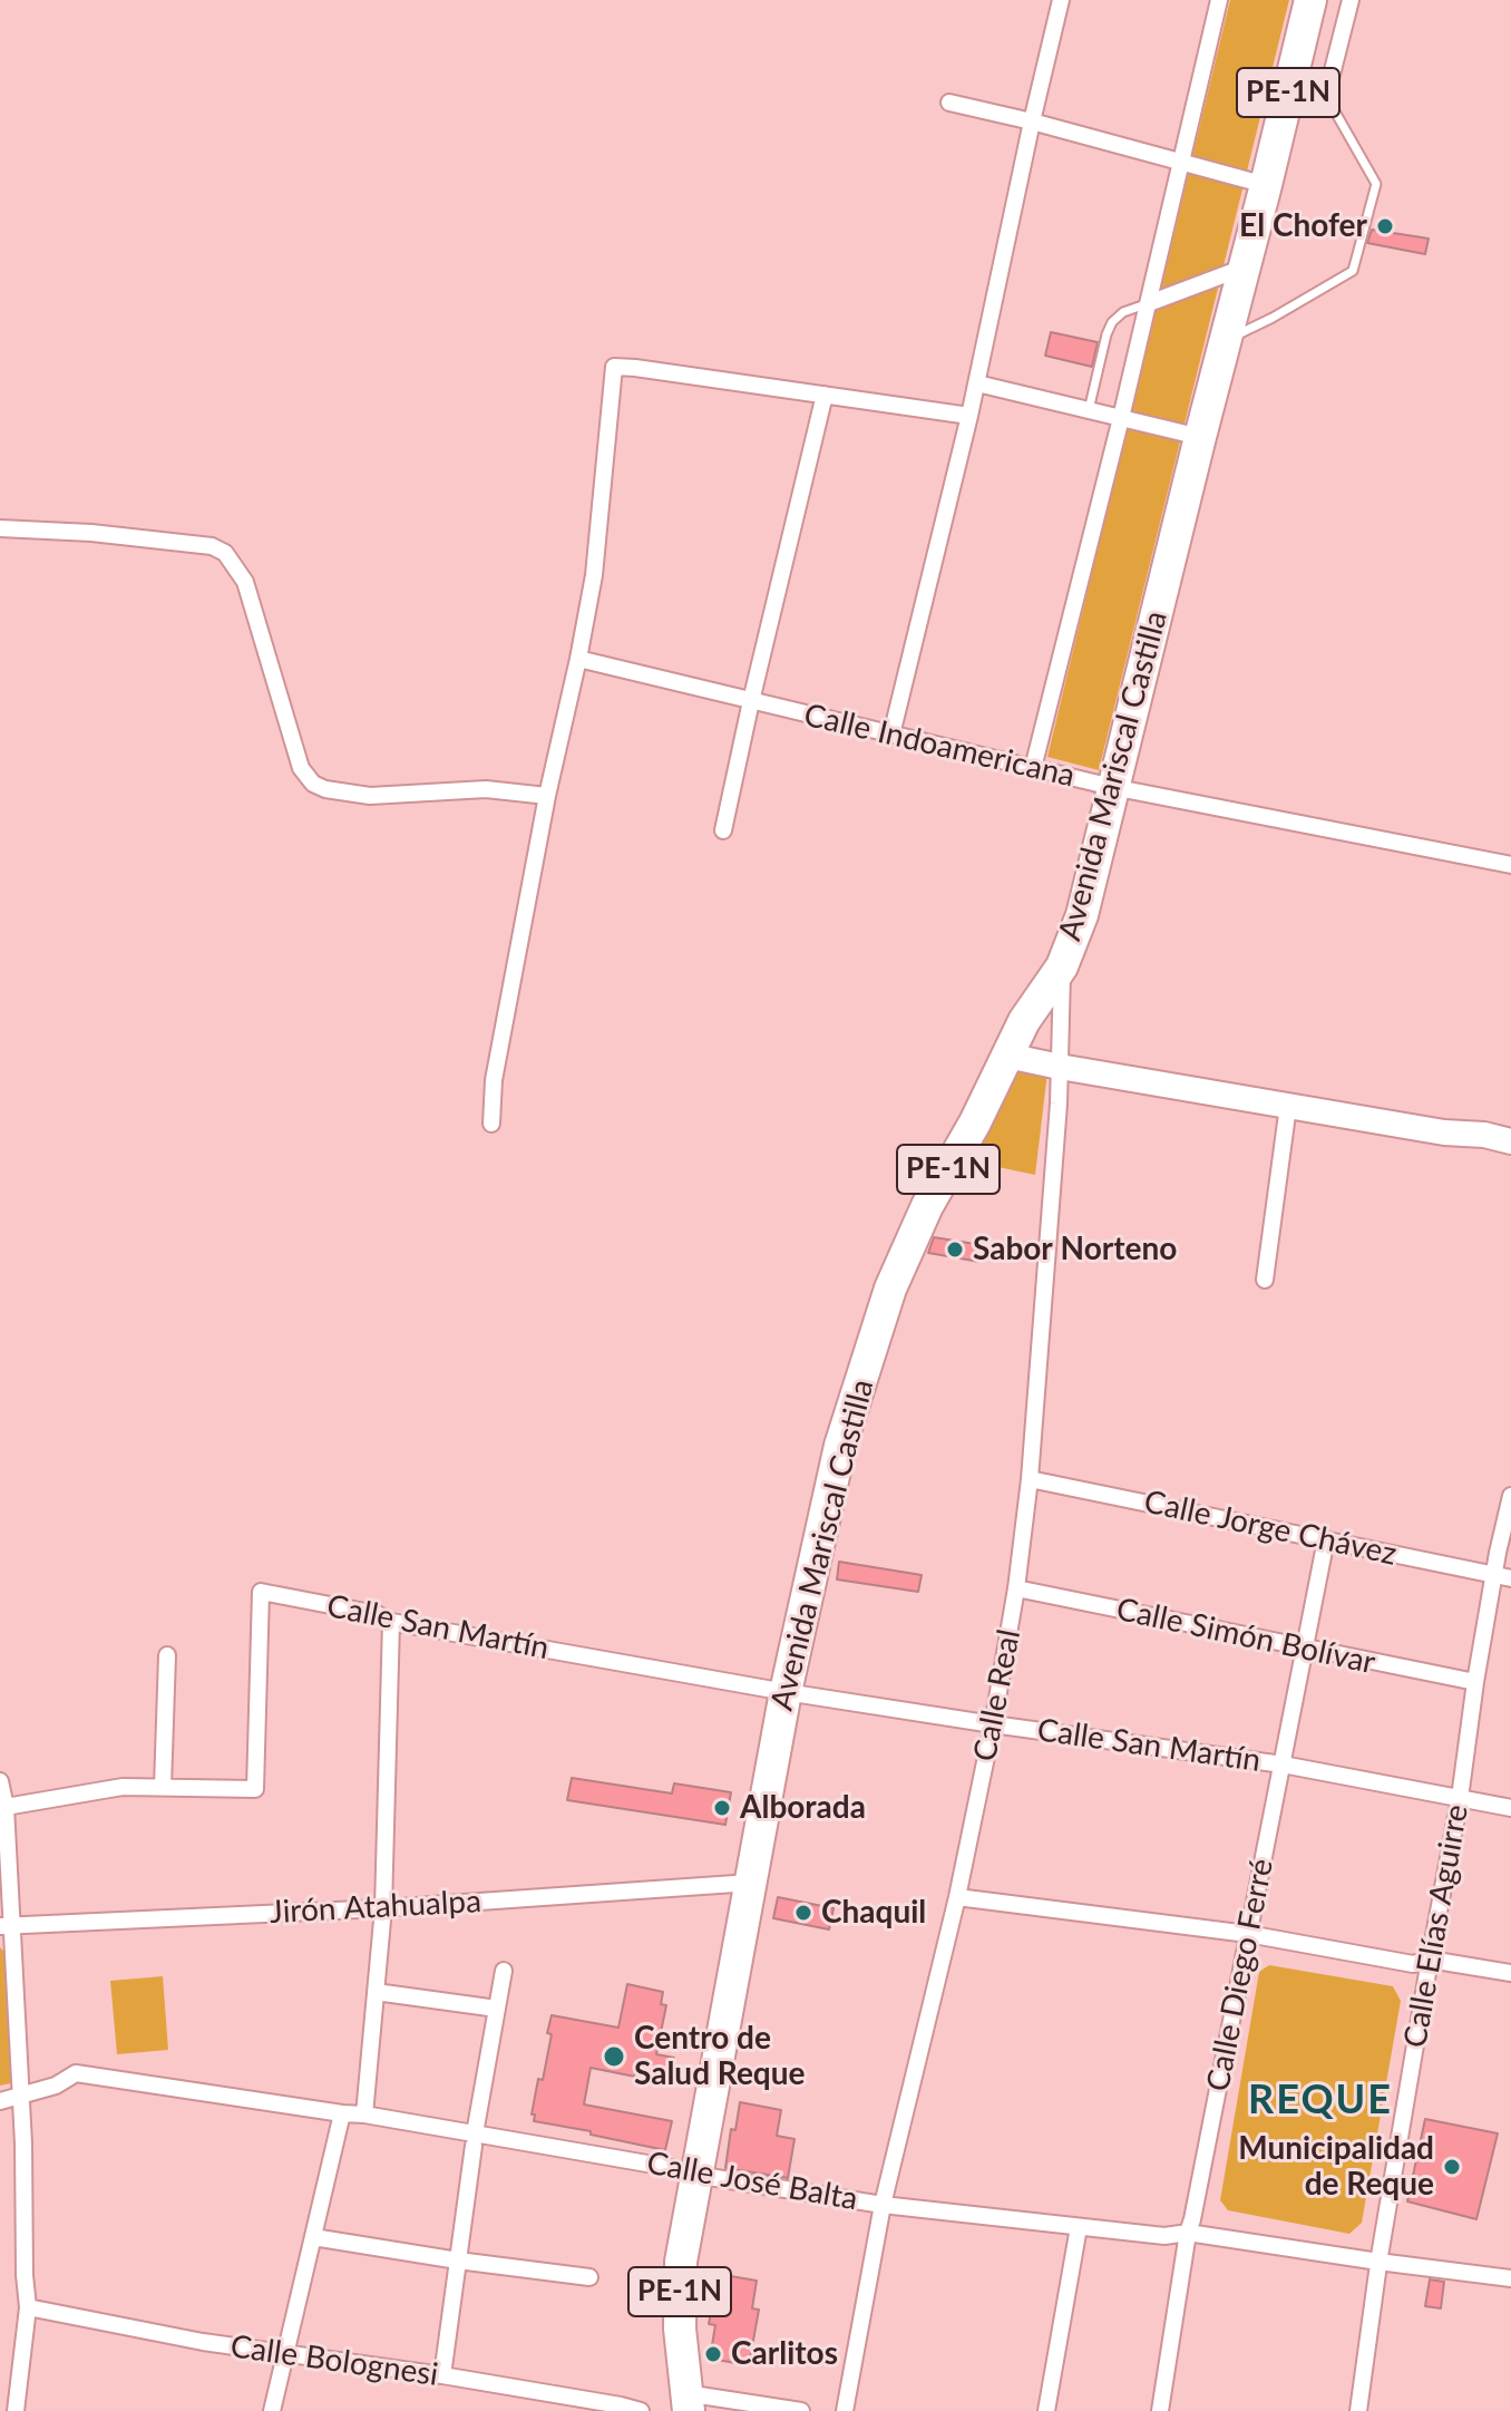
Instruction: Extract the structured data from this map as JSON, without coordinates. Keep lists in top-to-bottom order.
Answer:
{
  "streets": {
    "highway": ["PE-1N", "Avenida Mariscal Castilla"],
    "street": [
      "Calle Indoamericana",
      "Calle Jorge Chávez",
      "Calle San Martín",
      "Calle Simón Bolívar",
      "Calle Real",
      "Jirón Atahualpa",
      "Calle Elías Aguirre",
      "Calle Diego Ferré",
      "Calle José Balta",
      "Calle Bolognesi"
    ]
  },
  "crossings": [
    ["Calle Indoamericana", "Avenida Mariscal Castilla"],
    ["Avenida Mariscal Castilla", "Calle San Martín"],
    ["Avenida Mariscal Castilla", "Calle Real"],
    ["Avenida Mariscal Castilla", "Jirón Atahualpa"],
    ["Avenida Mariscal Castilla", "Calle José Balta"],
    ["Calle Jorge Chávez", "Calle Real"],
    ["Calle Jorge Chávez", "Calle Elías Aguirre"],
    ["Calle Jorge Chávez", "Calle Diego Ferré"],
    ["Calle San Martín", "Calle Real"],
    ["Calle San Martín", "Calle Elías Aguirre"],
    ["Calle San Martín", "Calle Diego Ferré"],
    ["Calle Simón Bolívar", "Calle Real"],
    ["Calle Simón Bolívar", "Calle Elías Aguirre"],
    ["Calle Simón Bolívar", "Calle Diego Ferré"],
    ["Calle Real", "Calle José Balta"],
    ["Calle Elías Aguirre", "Calle José Balta"],
    ["Calle Diego Ferré", "Calle José Balta"]
  ],
  "districts": ["REQUE"],
  "places": [
    "El Chofer",
    "Sabor Norteno",
    "Alborada",
    "Chaquil",
    "Centro de Salud Reque",
    "Municipalidad de Reque",
    "Carlitos"
  ]
}
